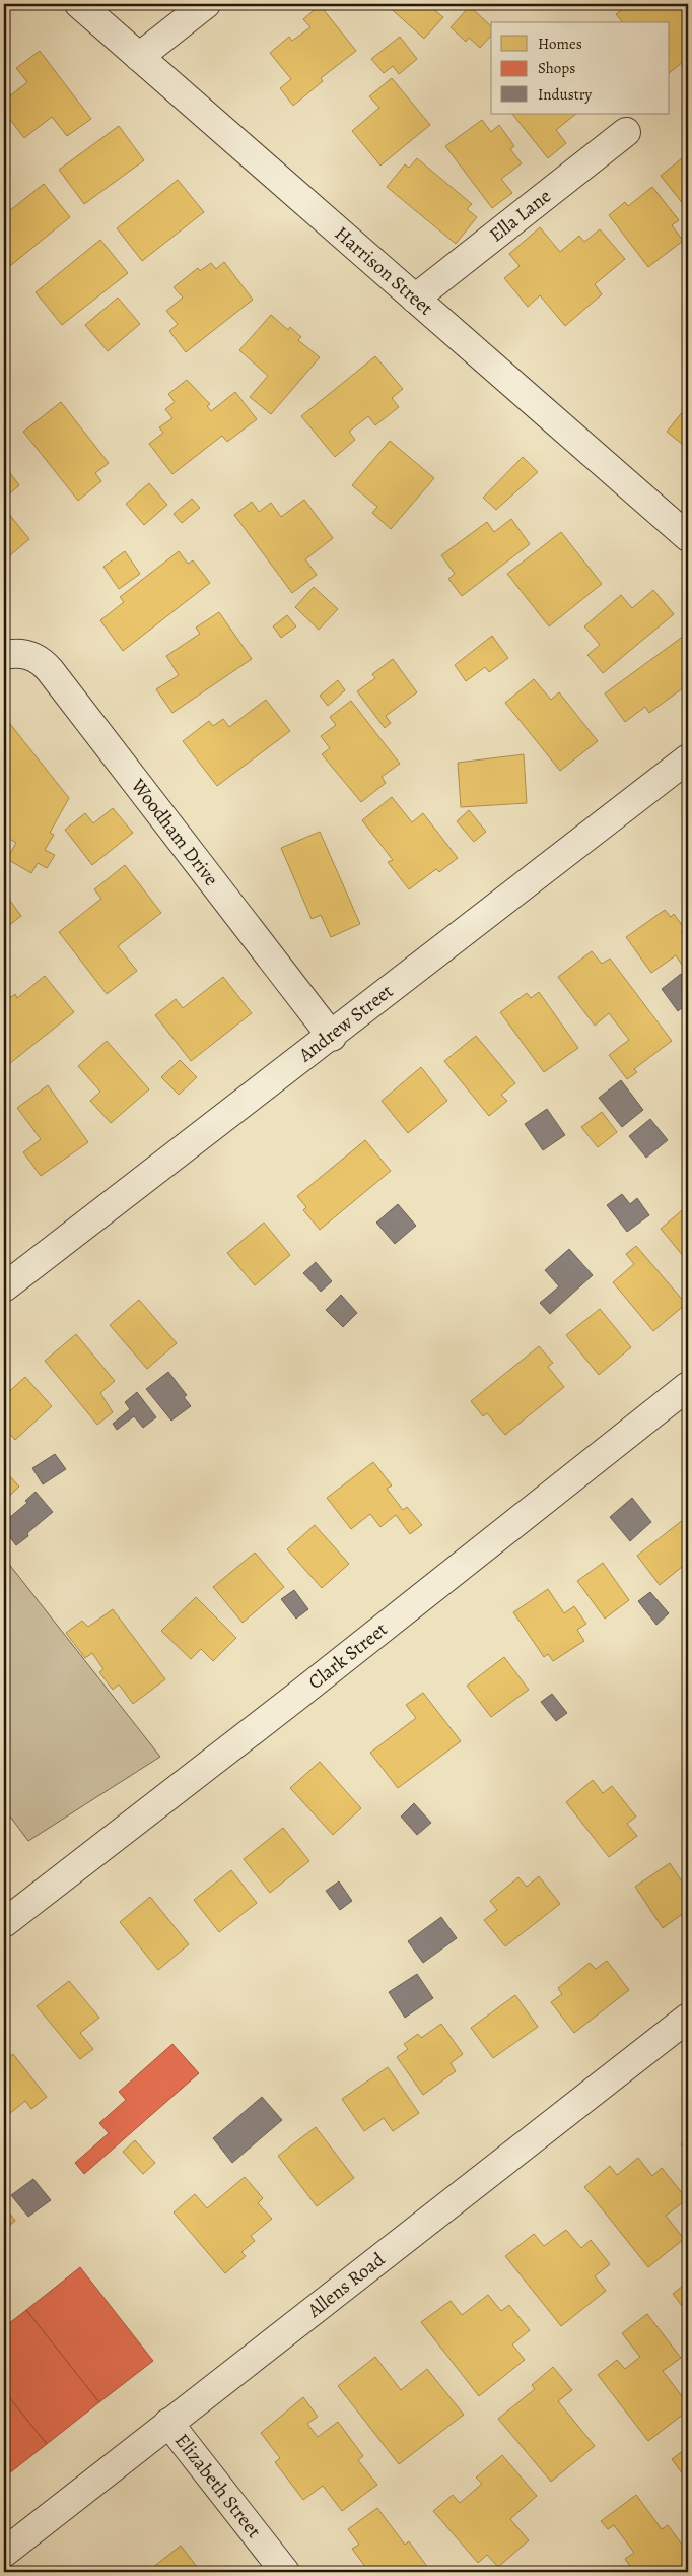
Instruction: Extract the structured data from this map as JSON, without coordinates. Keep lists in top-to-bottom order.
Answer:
{
  "streets": {
    "street": [
      "Ella Lane",
      "Harrison Street",
      "Woodham Drive",
      "Andrew Street",
      "Clark Street",
      "Allens Road",
      "Elizabeth Street"
    ]
  },
  "crossings": [
    ["Ella Lane", "Harrison Street"],
    ["Woodham Drive", "Andrew Street"],
    ["Allens Road", "Elizabeth Street"]
  ],
  "legend": ["Homes", "Shops", "Industry"]
}
